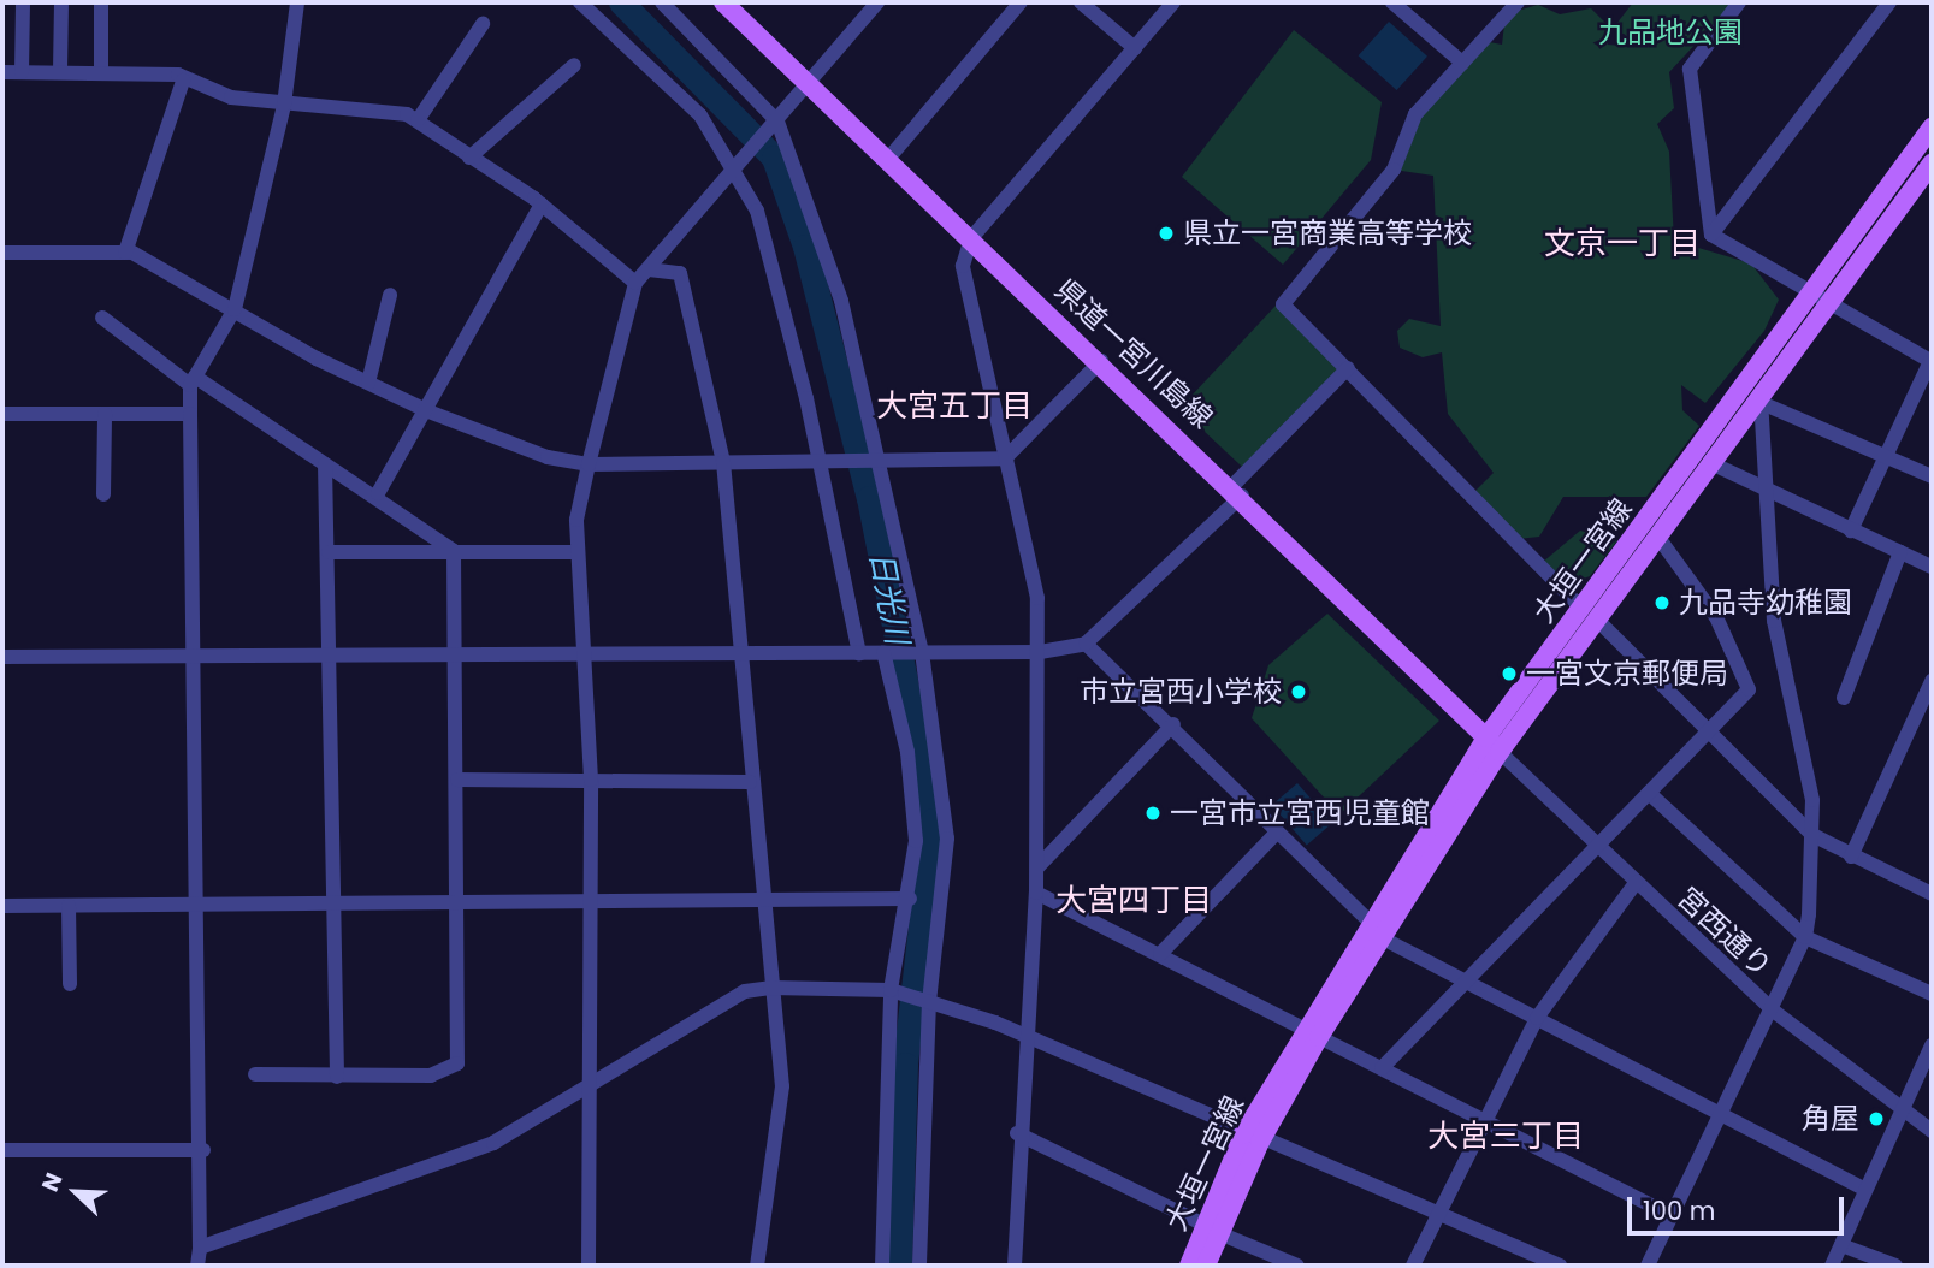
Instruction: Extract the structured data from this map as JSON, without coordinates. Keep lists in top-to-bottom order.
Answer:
{
  "streets": {
    "main road": ["県道一宮川島線", "大垣一宮線"],
    "street": ["宮西通り"]
  },
  "crossings": [
    ["県道一宮川島線", "大垣一宮線"],
    ["県道一宮川島線", "宮西通り"],
    ["大垣一宮線", "宮西通り"]
  ],
  "districts": [
    "文京一丁目",
    "大宮五丁目",
    "大宮四丁目",
    "大宮三丁目"
  ],
  "water": ["日光川"],
  "parks": ["九品地公園"],
  "places": [
    "県立一宮商業高等学校",
    "九品寺幼稚園",
    "一宮文京郵便局",
    "市立宮西小学校",
    "一宮市立宮西児童館",
    "角屋"
  ],
  "scale_bar": "100 m",
  "north": "top left"
}
